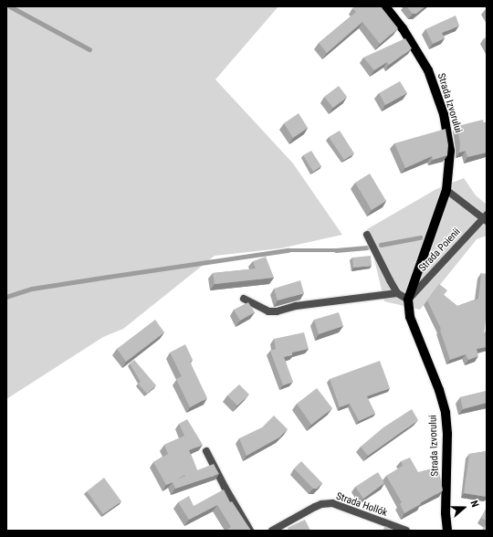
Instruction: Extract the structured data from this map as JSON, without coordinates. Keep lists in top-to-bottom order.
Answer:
{
  "streets": {
    "main road": ["Strada Izvorului"],
    "street": ["Strada Poienii", "Strada Hollók"]
  },
  "crossings": [
    ["Strada Izvorului", "Strada Poienii"]
  ],
  "north": "right"
}
